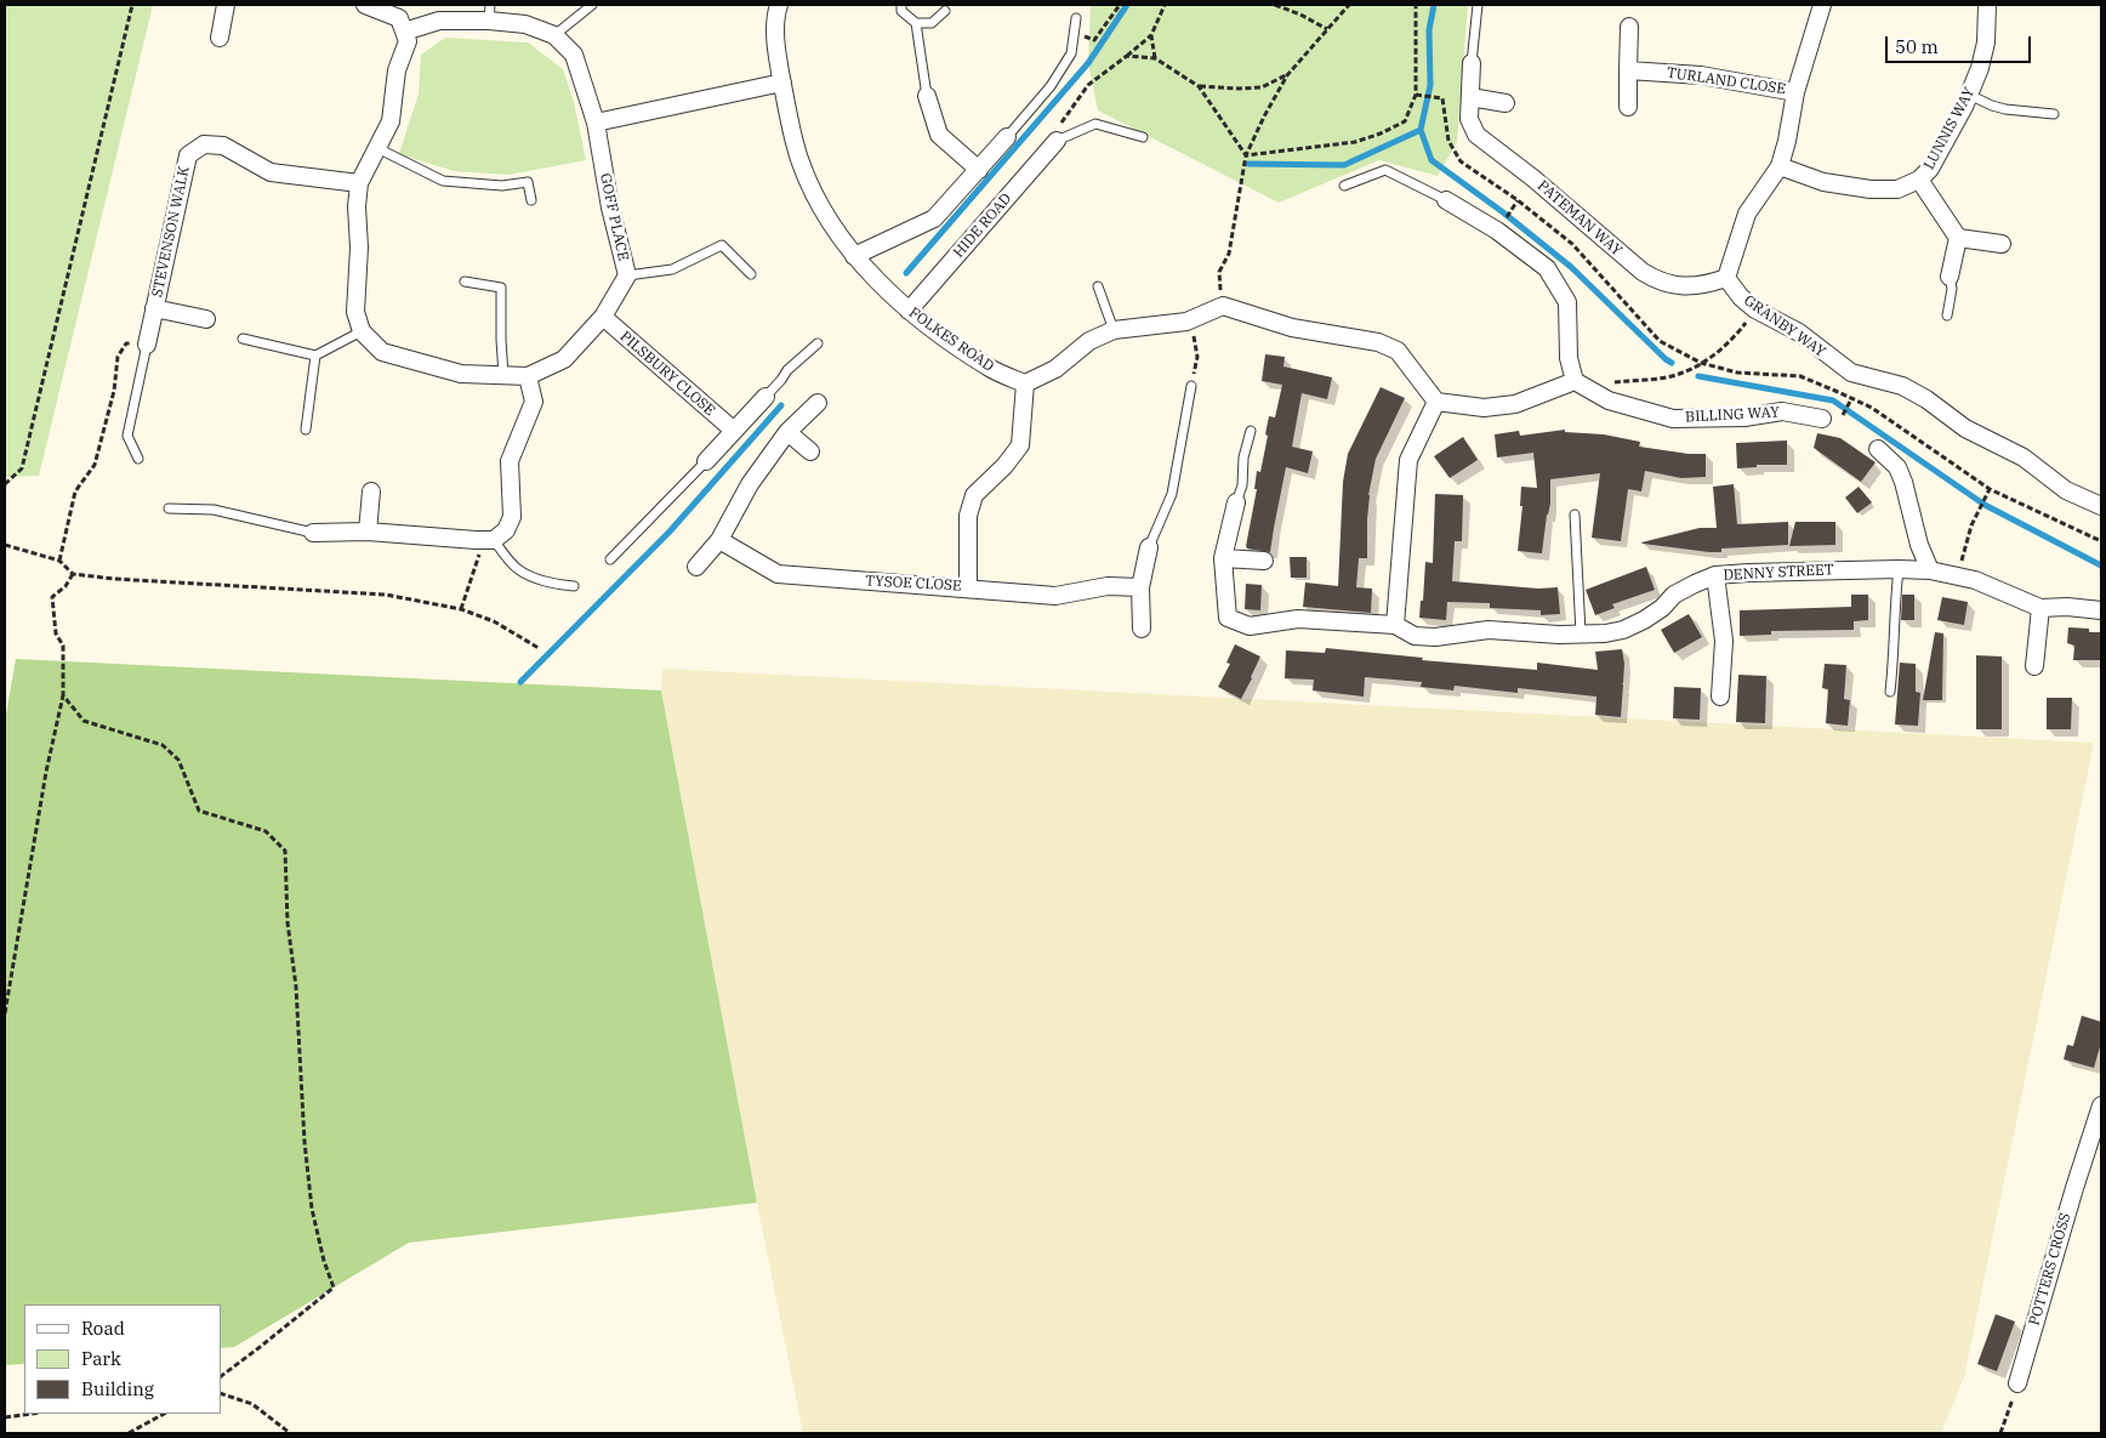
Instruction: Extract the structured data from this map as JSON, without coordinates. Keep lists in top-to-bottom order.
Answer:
{
  "streets": {
    "street": [
      "TURLAND CLOSE",
      "LUNNIS WAY",
      "GOFF PLACE",
      "PATEMAN WAY",
      "HIDE ROAD",
      "STEVENSON WALK",
      "GRANBY WAY",
      "FOLKES ROAD",
      "PILSBURY CLOSE",
      "BILLING WAY",
      "DENNY STREET",
      "TYSOE CLOSE",
      "POTTERS CROSS"
    ]
  },
  "crossings": [
    ["GOFF PLACE", "PILSBURY CLOSE"],
    ["PATEMAN WAY", "GRANBY WAY"],
    ["HIDE ROAD", "FOLKES ROAD"],
    ["FOLKES ROAD", "TYSOE CLOSE"]
  ],
  "legend": ["Road", "Park", "Building"],
  "scale_bar": "50 m"
}
